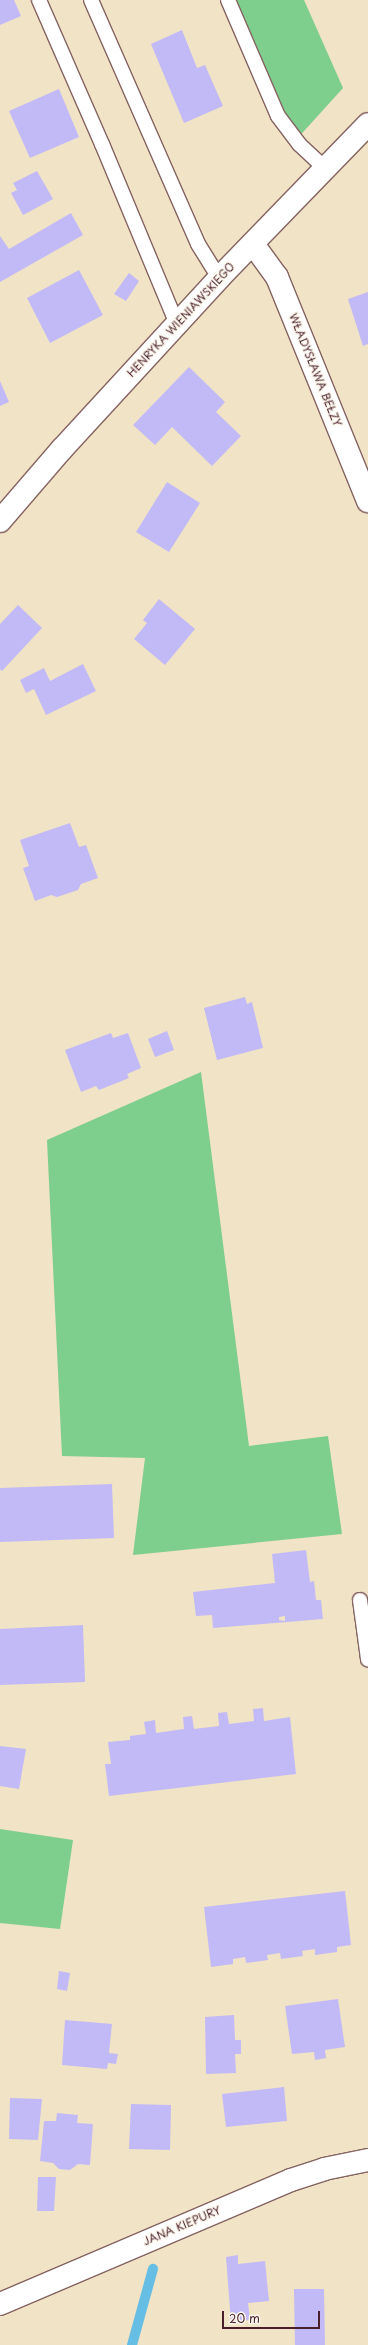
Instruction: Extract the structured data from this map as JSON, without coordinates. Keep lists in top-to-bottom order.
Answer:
{
  "streets": {
    "street": ["HENRYKA WIENIAWSKIEGO", "WŁADYSŁAWA BEŁZY", "JANA KIEPURY"]
  },
  "crossings": [
    ["HENRYKA WIENIAWSKIEGO", "WŁADYSŁAWA BEŁZY"]
  ],
  "scale_bar": "20 m"
}
